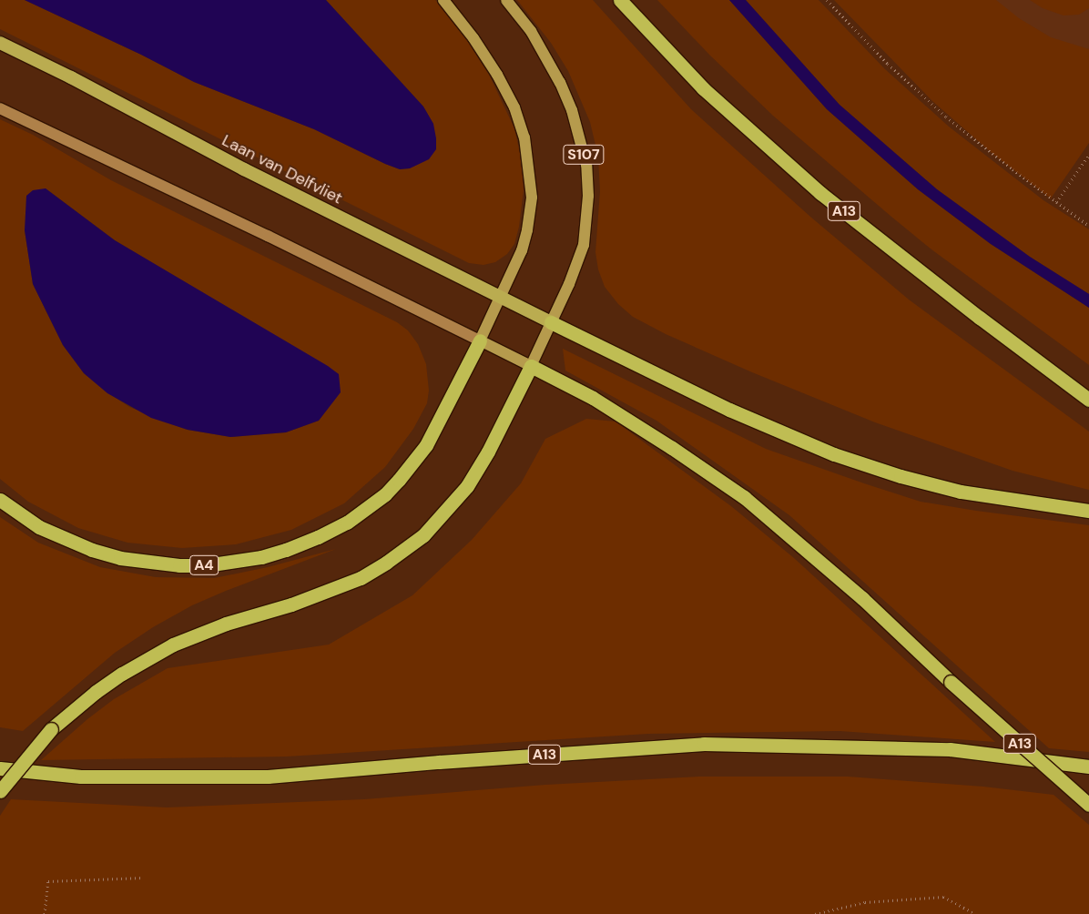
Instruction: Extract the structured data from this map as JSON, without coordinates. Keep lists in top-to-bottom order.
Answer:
{
  "streets": {
    "highway": ["Laan van Delfvliet", "A13", "A4"],
    "main road": ["S107"]
  },
  "crossings": [
    ["S107", "Laan van Delfvliet"],
    ["S107", "A13"]
  ]
}
